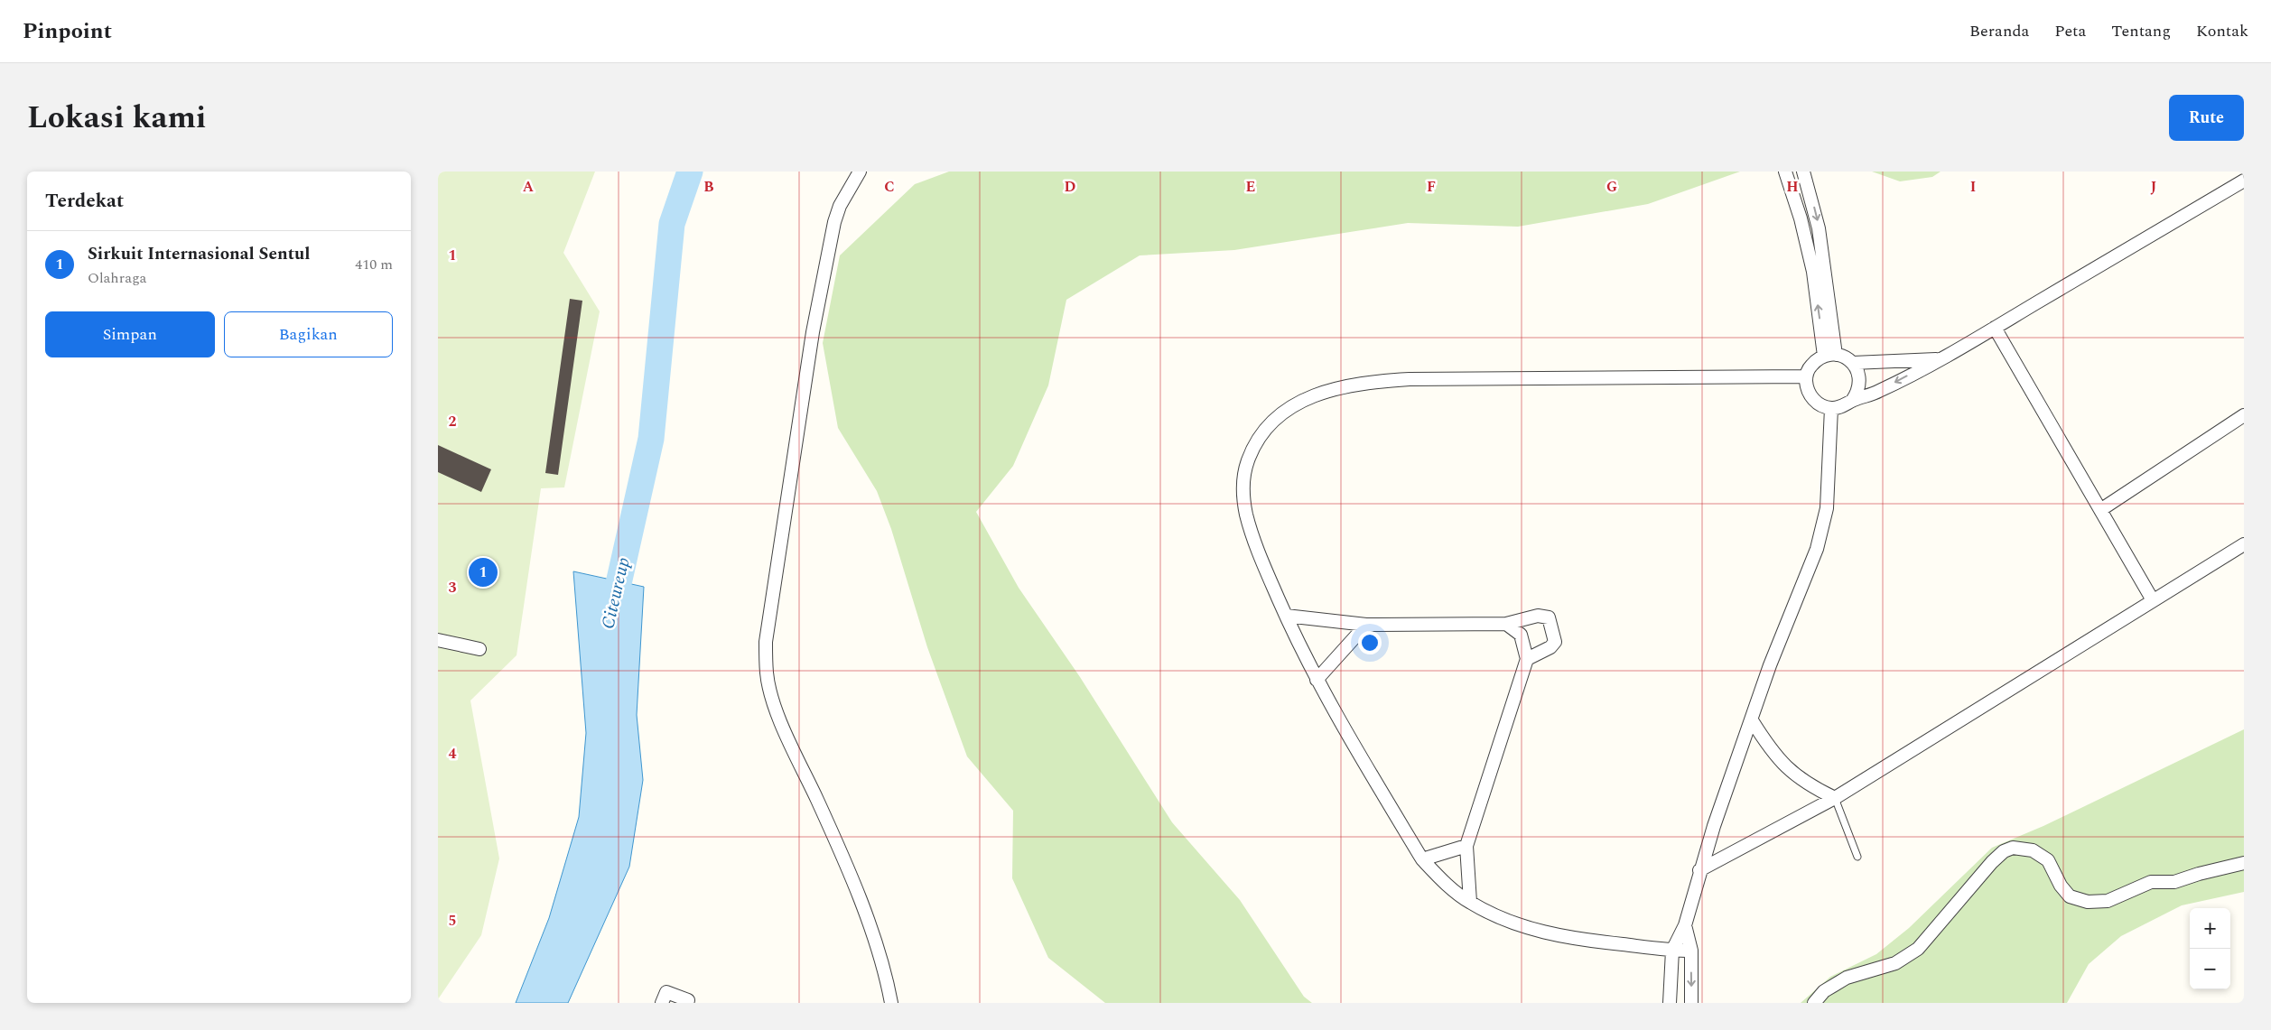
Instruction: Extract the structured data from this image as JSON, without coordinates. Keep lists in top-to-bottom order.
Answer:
{
  "water": ["Citeureup"],
  "page": {
    "header": "Pinpoint",
    "nav": [
      "Beranda",
      "Peta",
      "Tentang",
      "Kontak"
    ],
    "title": "Lokasi kami",
    "buttons": [
      "Rute",
      ["Simpan", "Bagikan"]
    ],
    "heading": "Terdekat",
    "list": [
      {
        "mark": "1",
        "name": "Sirkuit Internasional Sentul",
        "note": "Olahraga",
        "value": "410 m"
      }
    ],
    "pins": "1",
    "map_buttons": ["+", "−"]
  },
  "grid": {
    "columns": [
      "A",
      "B",
      "C",
      "D",
      "E",
      "F",
      "G",
      "H",
      "I",
      "J"
    ],
    "rows": [
      "1",
      "2",
      "3",
      "4",
      "5"
    ]
  }
}
